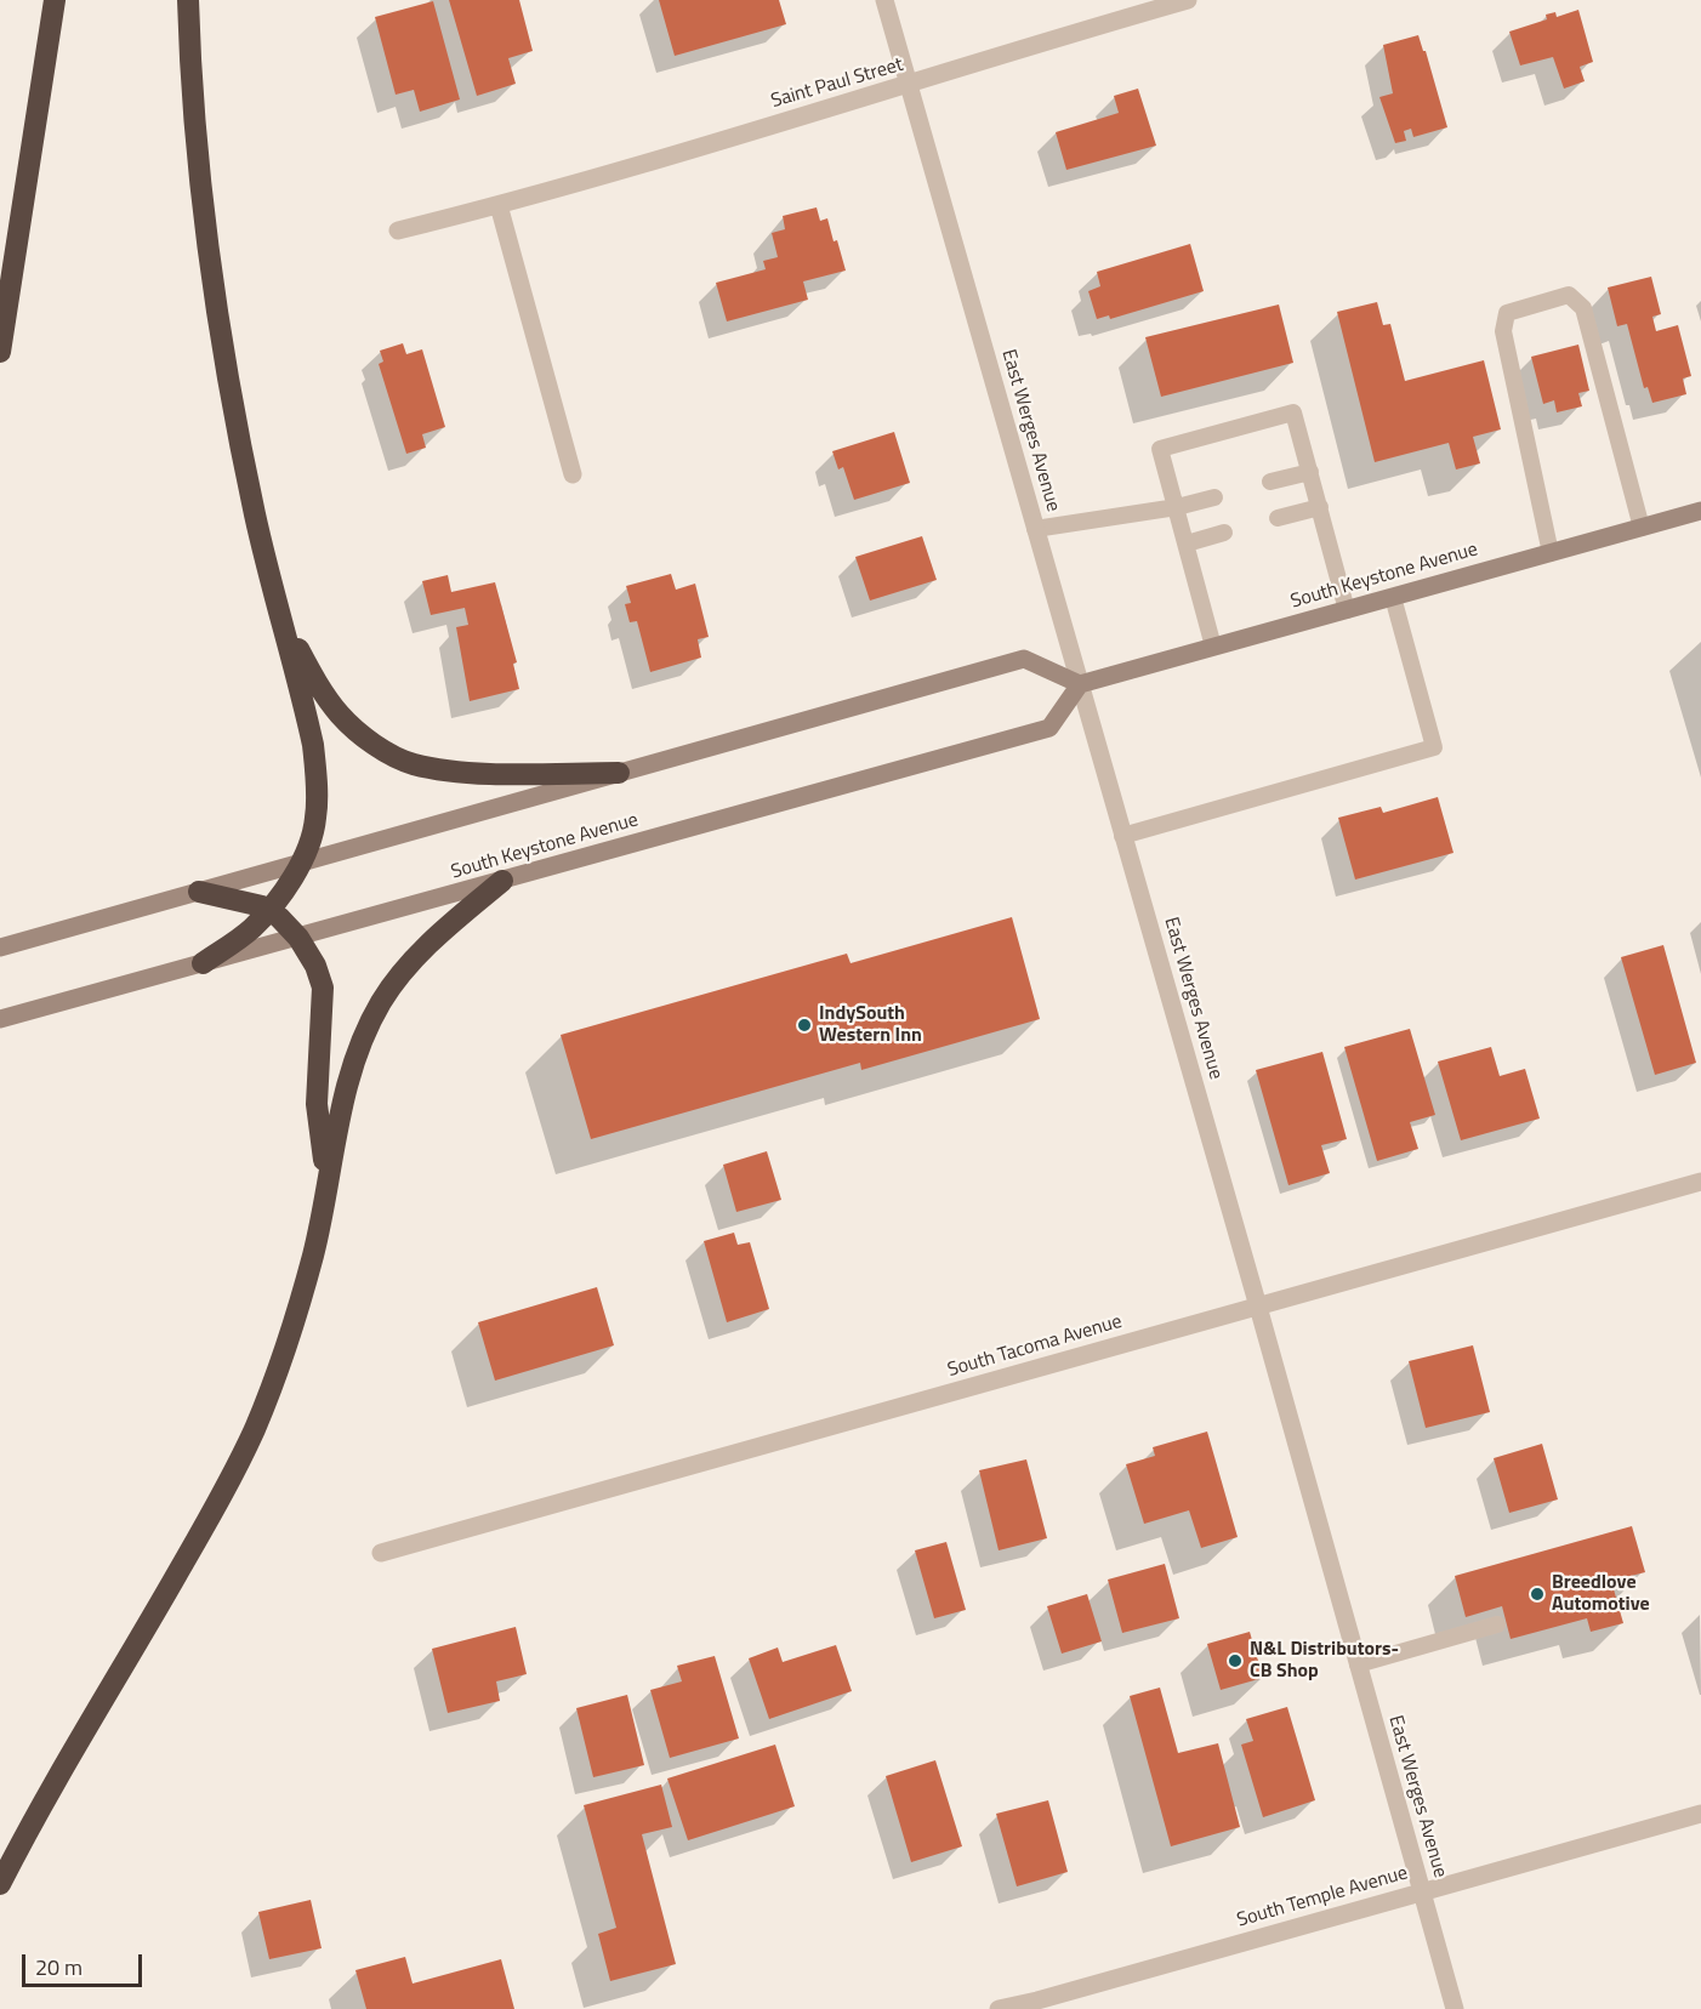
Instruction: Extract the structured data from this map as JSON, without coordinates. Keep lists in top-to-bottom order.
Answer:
{
  "streets": {
    "main road": ["South Keystone Avenue"],
    "street": [
      "Saint Paul Street",
      "East Werges Avenue",
      "South Tacoma Avenue",
      "South Temple Avenue"
    ]
  },
  "crossings": [
    ["Saint Paul Street", "East Werges Avenue"],
    ["East Werges Avenue", "South Keystone Avenue"],
    ["East Werges Avenue", "South Tacoma Avenue"],
    ["East Werges Avenue", "South Temple Avenue"]
  ],
  "places": ["IndySouth Western Inn", "Breedlove Automotive", "N&L Distributors- CB Shop"],
  "scale_bar": "20 m"
}
